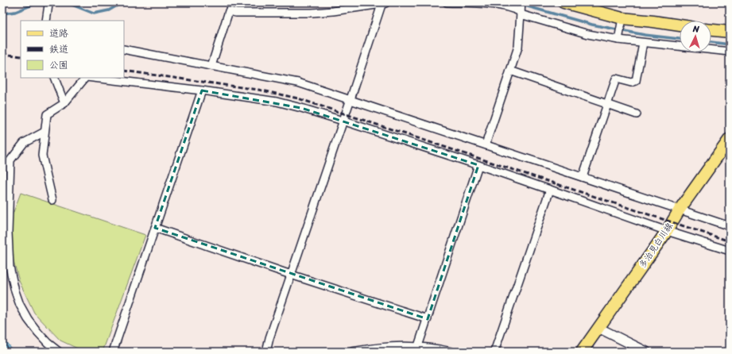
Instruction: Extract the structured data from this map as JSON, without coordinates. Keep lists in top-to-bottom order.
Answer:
{
  "streets": {
    "main road": ["多治見白川線"]
  },
  "legend": ["道路", "鉄道", "公園"],
  "north": "top"
}
